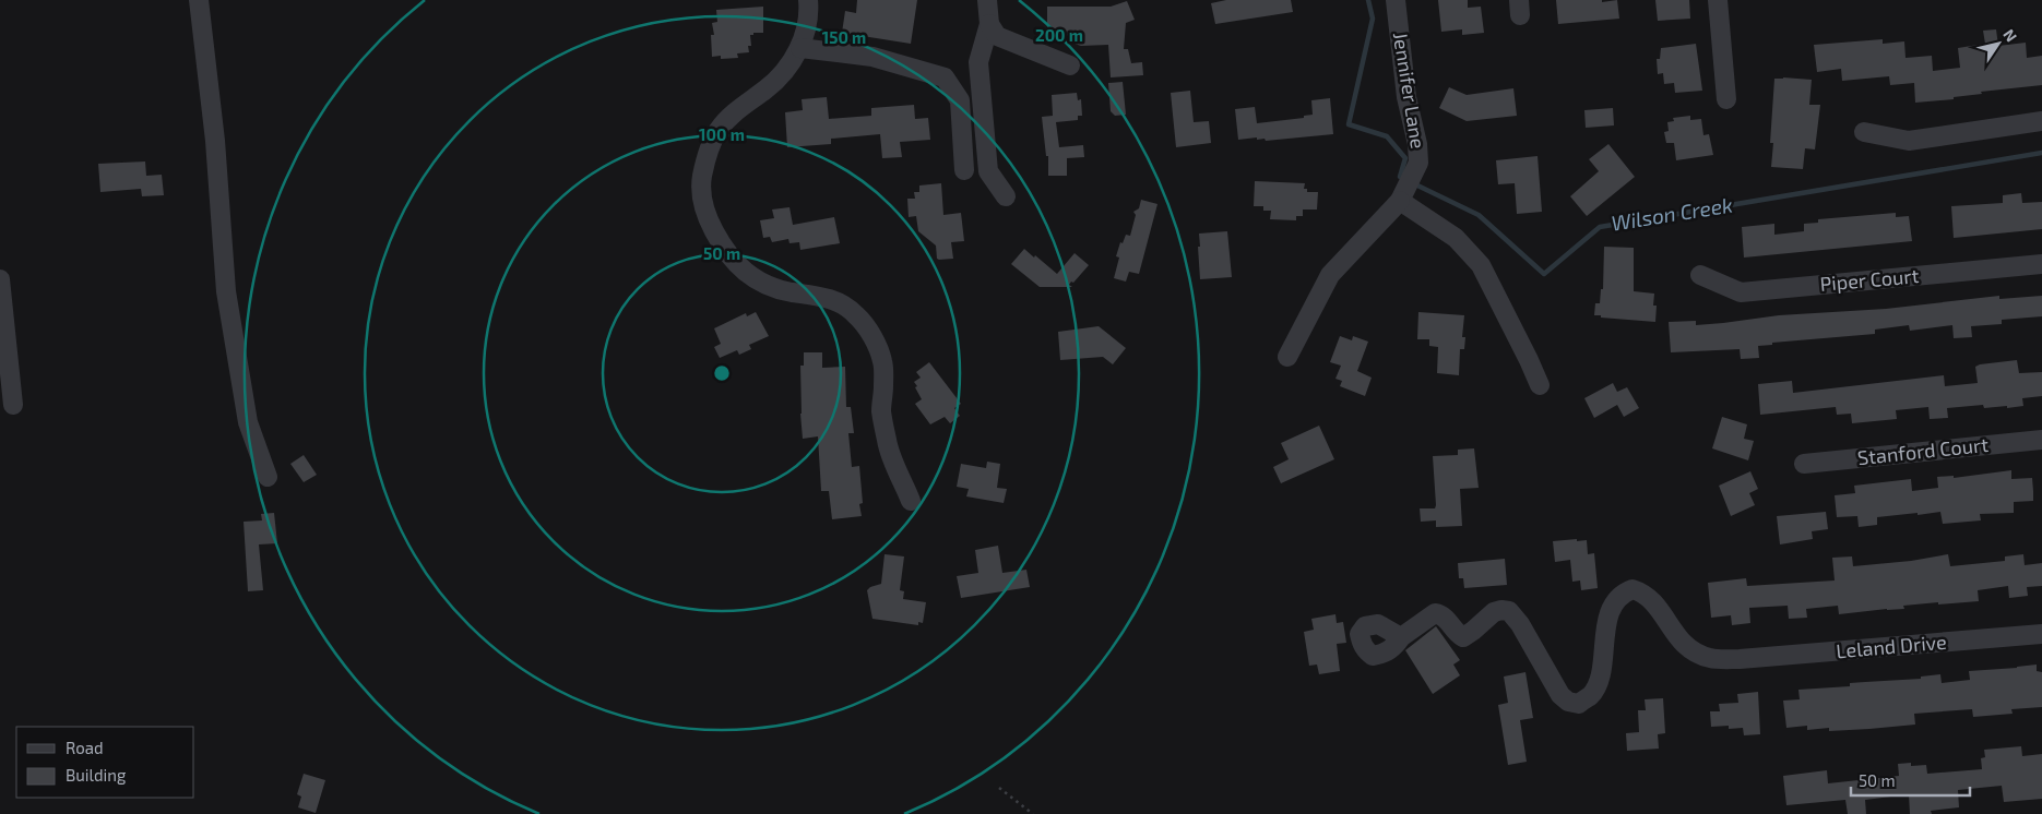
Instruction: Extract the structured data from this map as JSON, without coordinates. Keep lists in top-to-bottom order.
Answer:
{
  "streets": {
    "street": [
      "Jennifer Lane",
      "Piper Court",
      "Stanford Court",
      "Leland Drive"
    ]
  },
  "water": ["Wilson Creek"],
  "legend": ["Road", "Building"],
  "scale_bar": "50 m",
  "north": "top right",
  "rings": [
    "200 m",
    "150 m",
    "100 m",
    "50 m"
  ]
}
